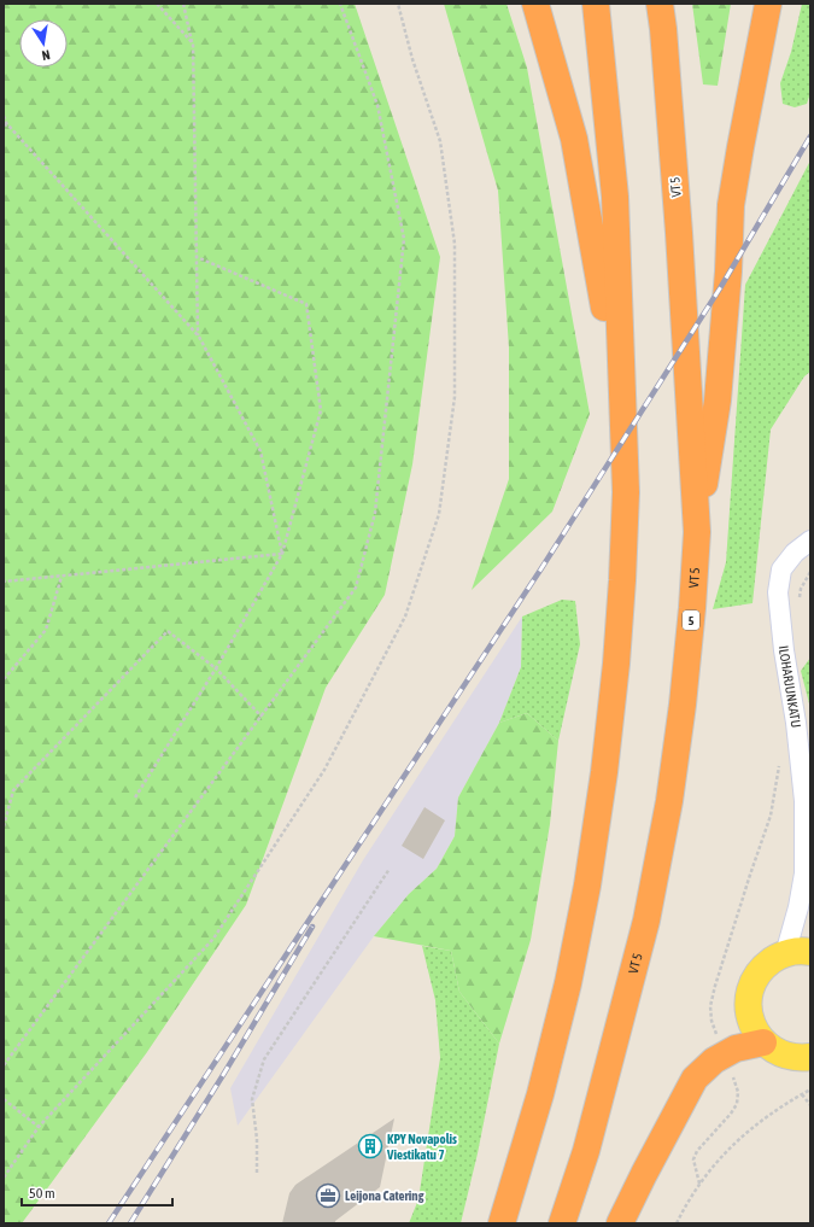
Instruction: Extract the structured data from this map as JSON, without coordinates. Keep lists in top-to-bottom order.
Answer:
{
  "streets": {
    "highway": ["VT 5", "5"],
    "street": ["ILOHARJUNKATU"]
  },
  "places": {
    "building": ["KPY Novapolis Viestikatu 7"],
    "office": ["Leijona Catering"]
  },
  "scale_bar": "50 m",
  "north": "bottom"
}
